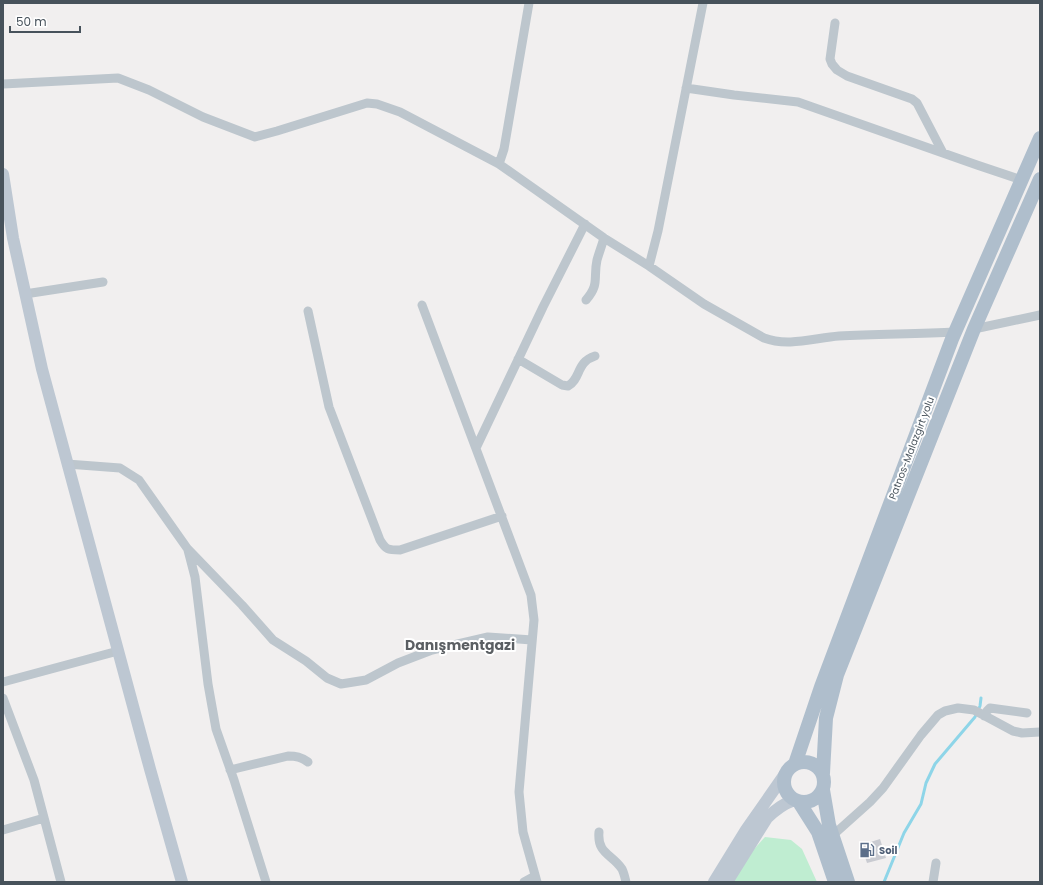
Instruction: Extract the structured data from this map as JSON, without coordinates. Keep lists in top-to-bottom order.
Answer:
{
  "streets": {
    "main road": ["Patnos-Malazgirt yolu"]
  },
  "districts": ["Danışmentgazi"],
  "places": {
    "fuel station": ["Soil"]
  },
  "scale_bar": "50 m"
}
